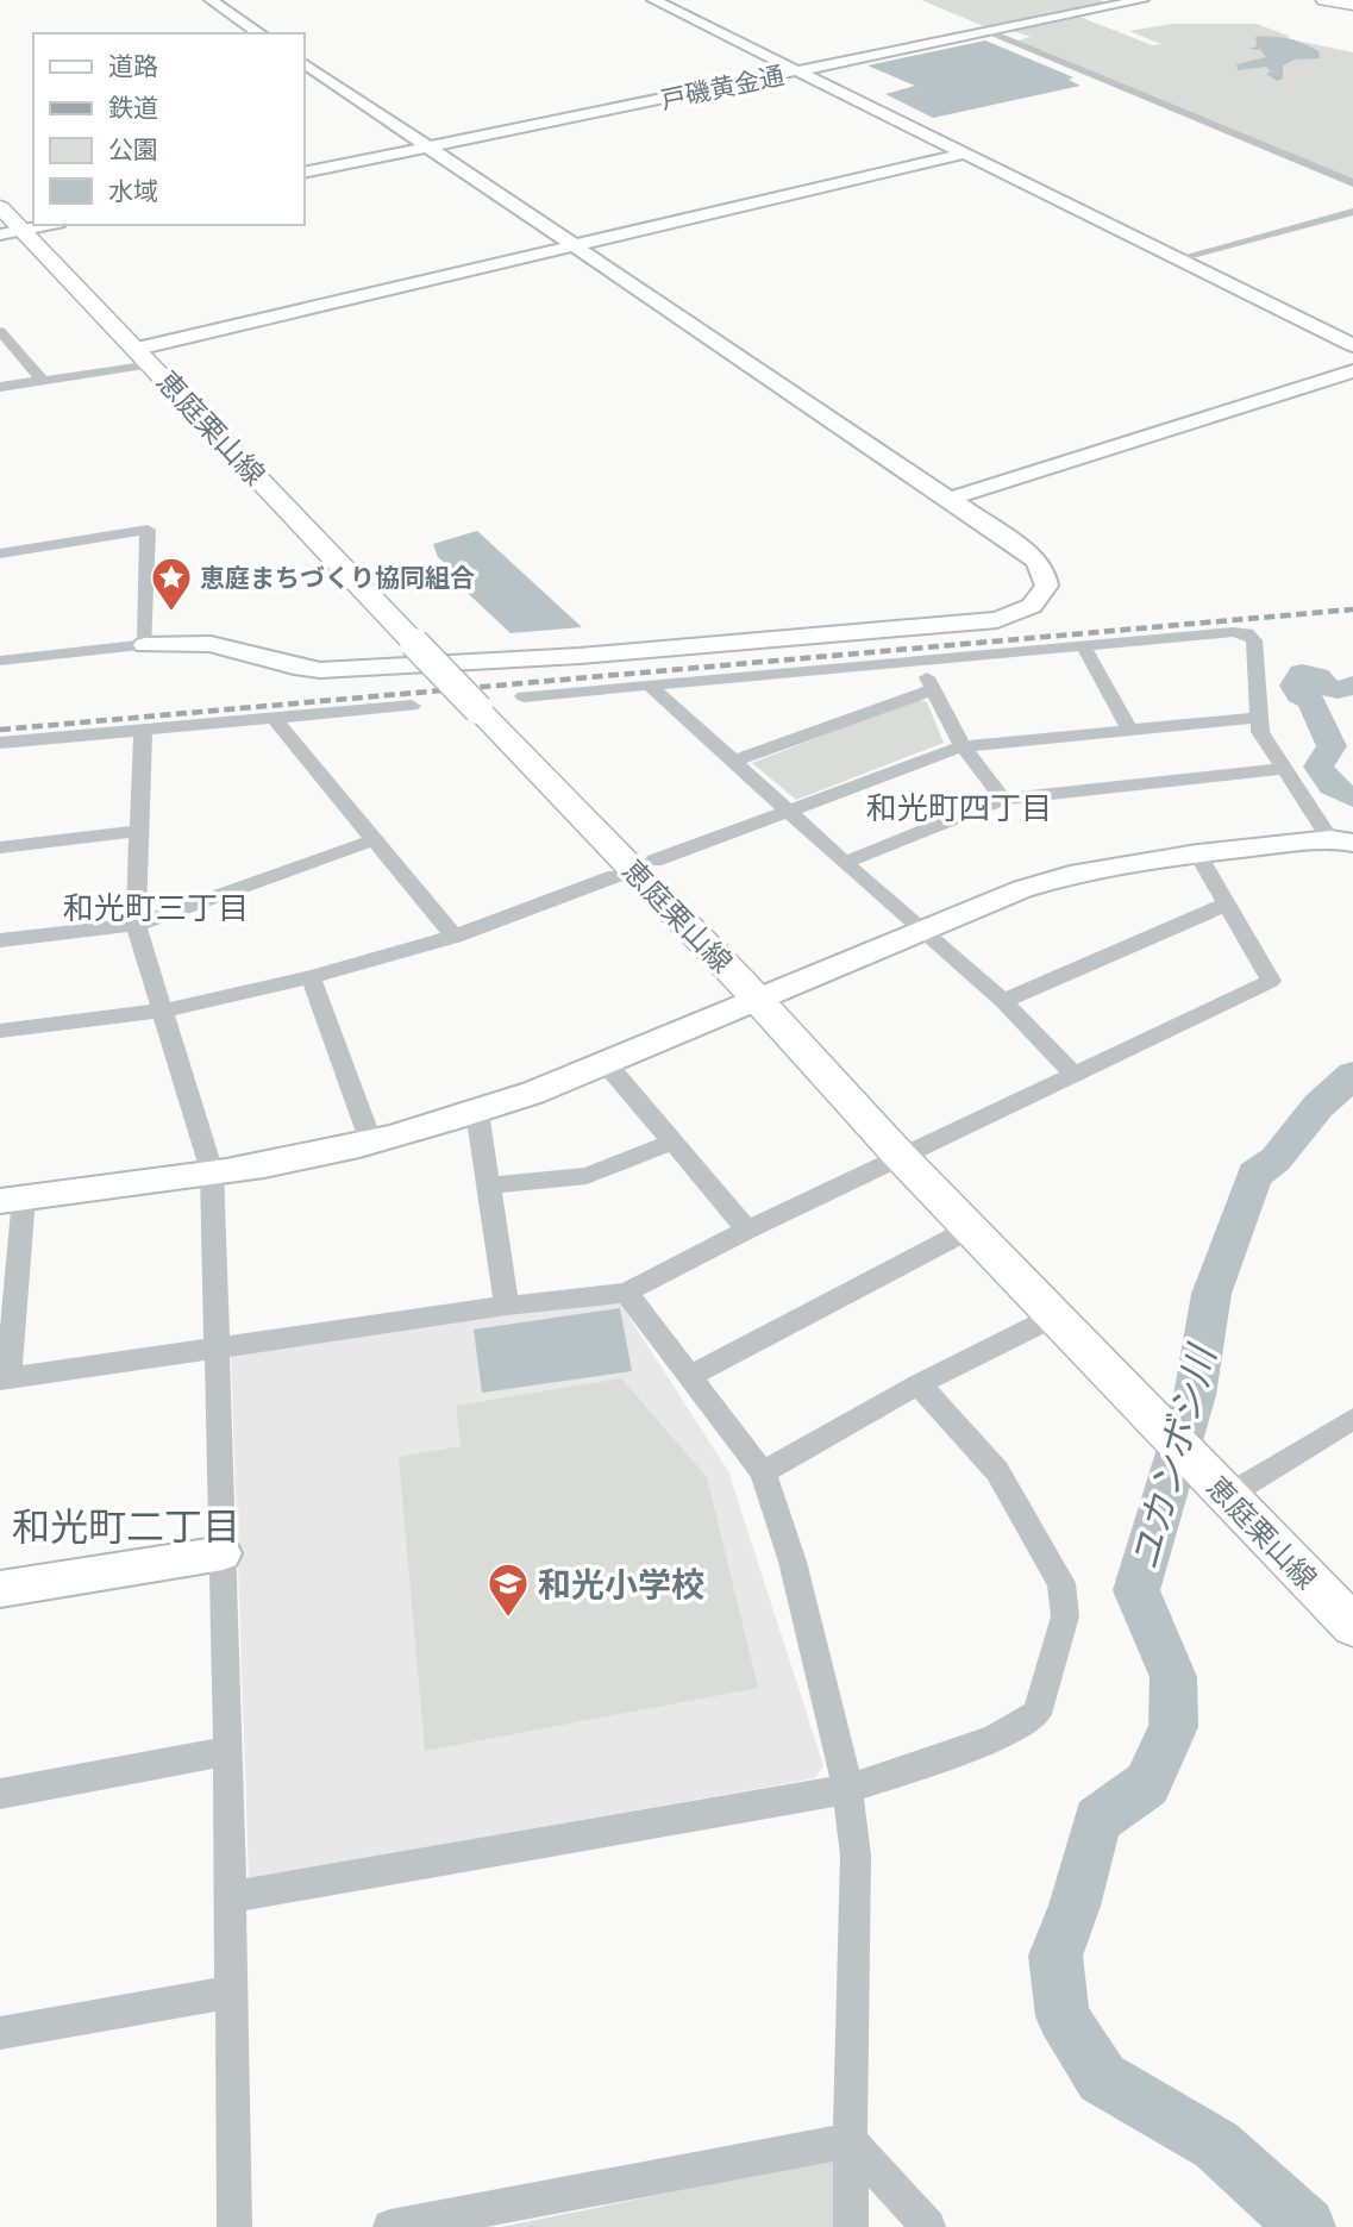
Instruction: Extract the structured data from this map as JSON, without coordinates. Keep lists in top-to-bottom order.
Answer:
{
  "streets": {
    "main road": ["恵庭栗山線"],
    "street": ["戸磯黄金通"]
  },
  "districts": ["和光町四丁目", "和光町三丁目", "和光町二丁目"],
  "water": ["ユカンボシ川"],
  "places": {
    "place": ["恵庭まちづくり協同組合"],
    "school or university": ["和光小学校"]
  },
  "legend": [
    "道路",
    "鉄道",
    "公園",
    "水域"
  ]
}
